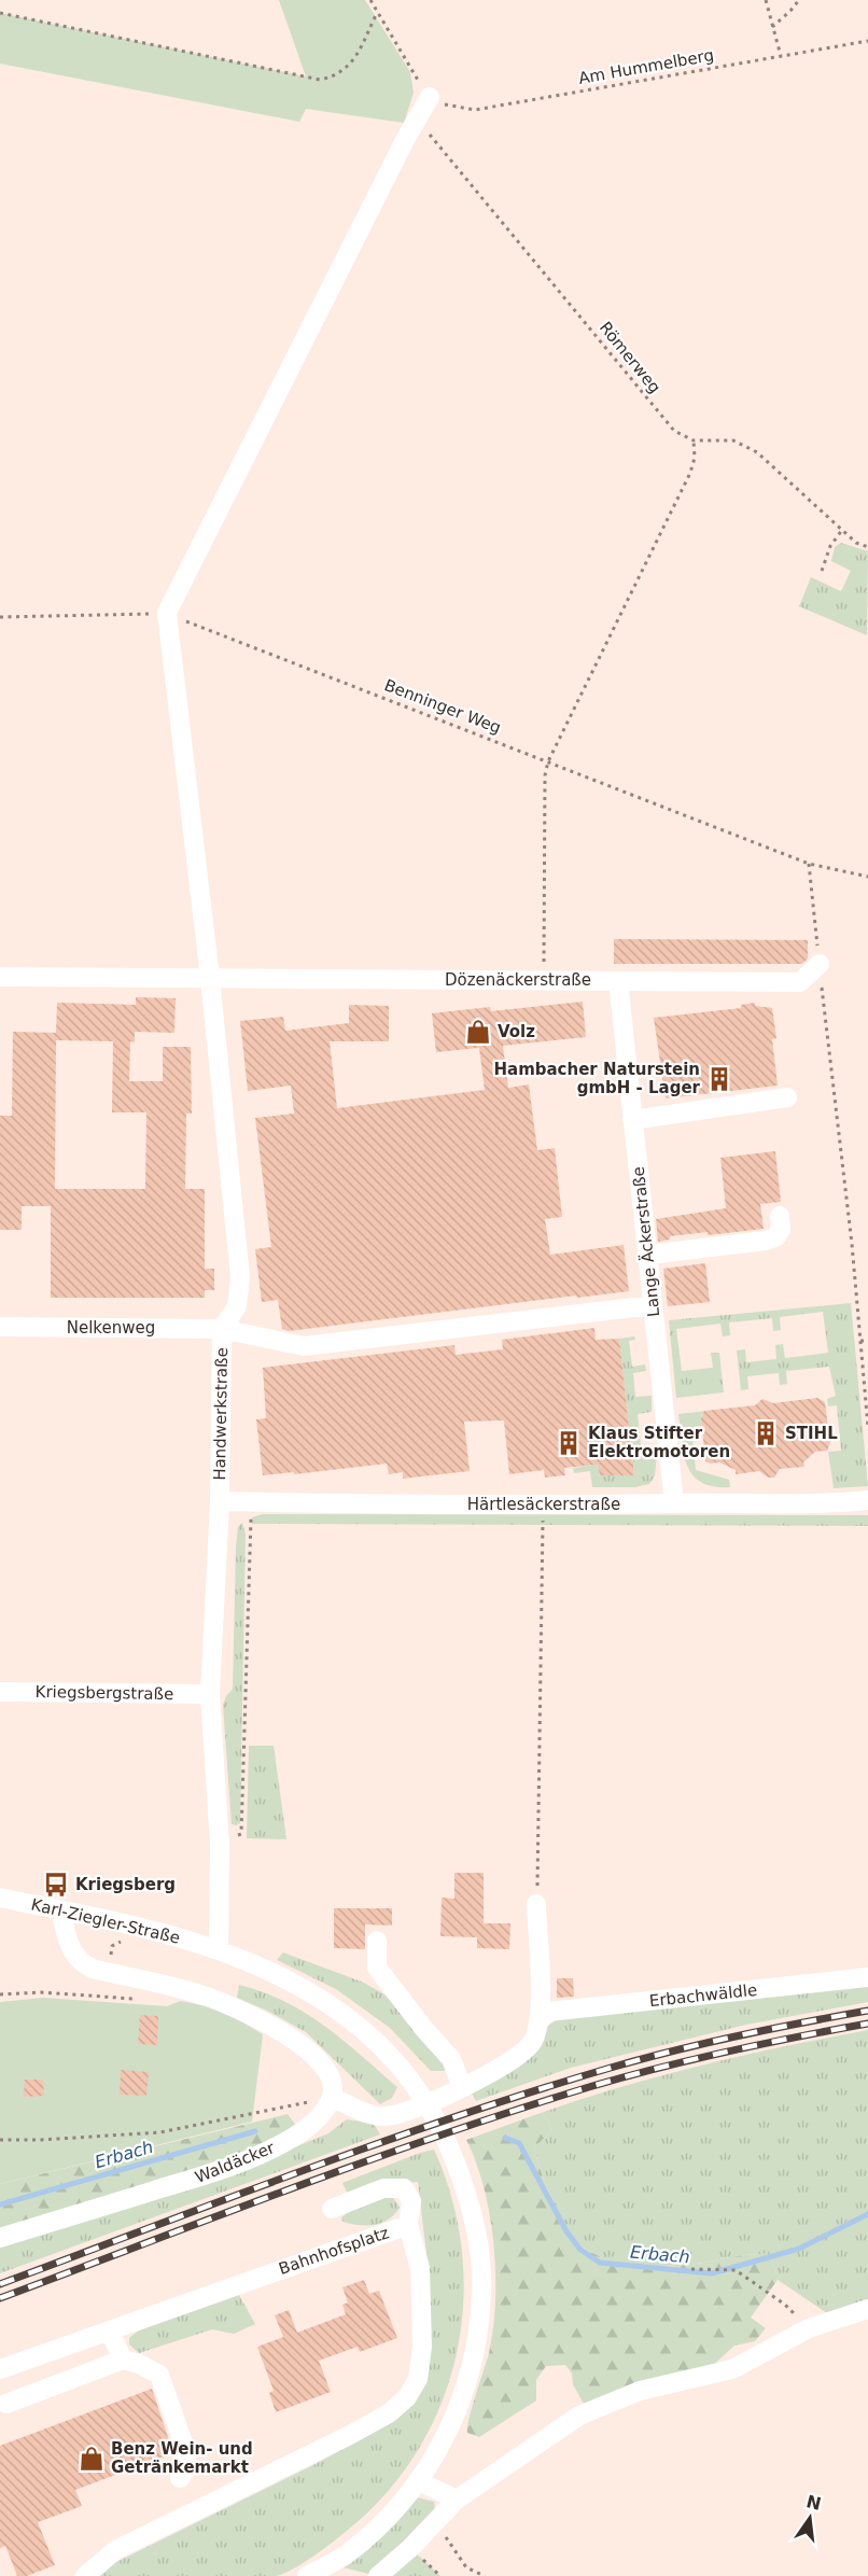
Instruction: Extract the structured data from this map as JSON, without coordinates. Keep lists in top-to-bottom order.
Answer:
{
  "streets": {
    "street": [
      "Dözenäckerstraße",
      "Lange Äckerstraße",
      "Nelkenweg",
      "Handwerkstraße",
      "Härtlesäckerstraße",
      "Kriegsbergstraße",
      "Karl-Ziegler-Straße",
      "Erbachwäldle",
      "Waldäcker",
      "Bahnhofsplatz"
    ],
    "path": ["Am Hummelberg", "Römerweg", "Benninger Weg"]
  },
  "crossings": [
    ["Benninger Weg", "Handwerkstraße"],
    ["Dözenäckerstraße", "Lange Äckerstraße"],
    ["Dözenäckerstraße", "Handwerkstraße"],
    ["Lange Äckerstraße", "Nelkenweg"],
    ["Lange Äckerstraße", "Härtlesäckerstraße"],
    ["Nelkenweg", "Handwerkstraße"],
    ["Handwerkstraße", "Härtlesäckerstraße"],
    ["Handwerkstraße", "Kriegsbergstraße"],
    ["Handwerkstraße", "Karl-Ziegler-Straße"]
  ],
  "water": ["Erbach"],
  "places": {
    "shop": ["Volz", "Benz Wein- und Getränkemarkt"],
    "building": ["Hambacher Naturstein gmbH - Lager", "STIHL", "Klaus Stifter Elektromotoren"],
    "bus stop": ["Kriegsberg"]
  },
  "north": "top"
}
